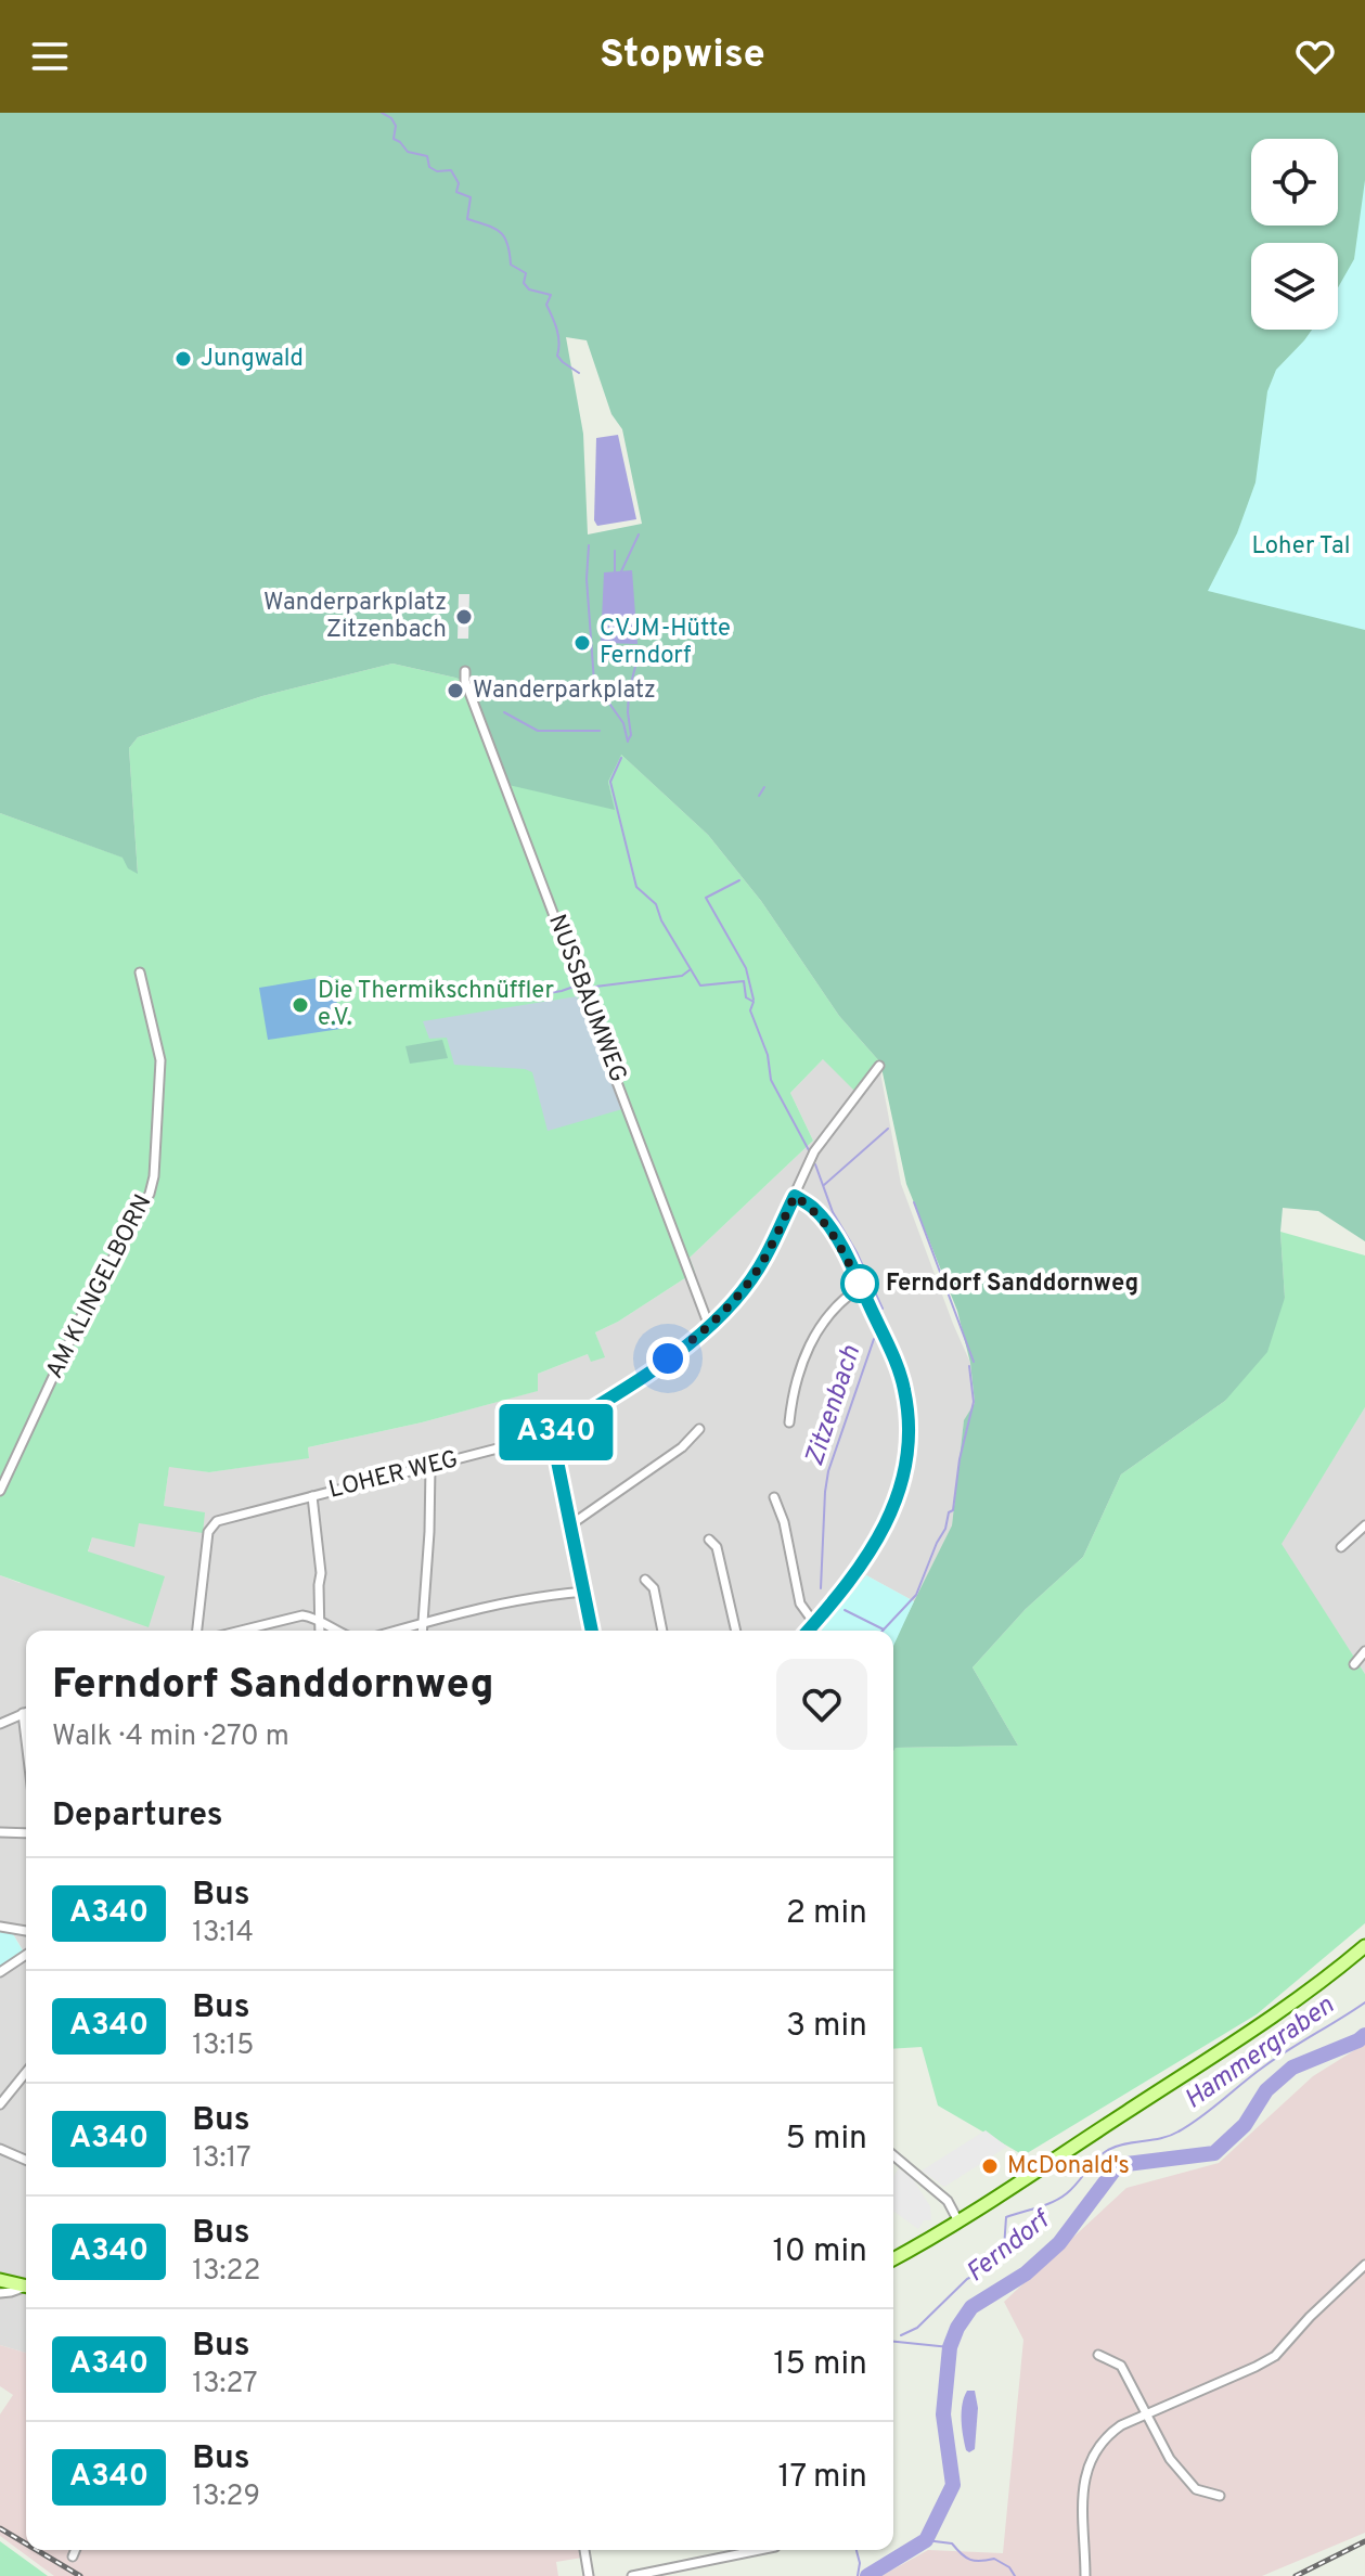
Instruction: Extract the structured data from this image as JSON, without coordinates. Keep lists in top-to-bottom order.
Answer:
{
  "streets": {
    "street": ["NUSSBAUMWEG", "AM KLINGELBORN", "LOHER WEG"]
  },
  "crossings": [
    ["NUSSBAUMWEG", "LOHER WEG"]
  ],
  "water": ["Zitzenbach", "Hammergraben", "Ferndorf"],
  "parks": ["Loher Tal"],
  "places": [
    "Jungwald",
    "Wanderparkplatz Zitzenbach",
    "CVJM-Hütte Ferndorf",
    "Wanderparkplatz",
    "Die Thermikschnüffler e.V.",
    "Ferndorf Sanddornweg",
    "McDonald's"
  ],
  "lines": ["bus line A340"],
  "page": {
    "header": "Stopwise",
    "on_map": "A340",
    "heading": [
      ["Ferndorf Sanddornweg", "Walk · 4 min · 270 m"],
      "Departures"
    ],
    "list": [
      {
        "mark": "A340",
        "name": "Bus",
        "note": "13:14",
        "value": "2 min"
      },
      {
        "mark": "A340",
        "name": "Bus",
        "note": "13:15",
        "value": "3 min"
      },
      {
        "mark": "A340",
        "name": "Bus",
        "note": "13:17",
        "value": "5 min"
      },
      {
        "mark": "A340",
        "name": "Bus",
        "note": "13:22",
        "value": "10 min"
      },
      {
        "mark": "A340",
        "name": "Bus",
        "note": "13:27",
        "value": "15 min"
      },
      {
        "mark": "A340",
        "name": "Bus",
        "note": "13:29",
        "value": "17 min"
      }
    ]
  }
}
